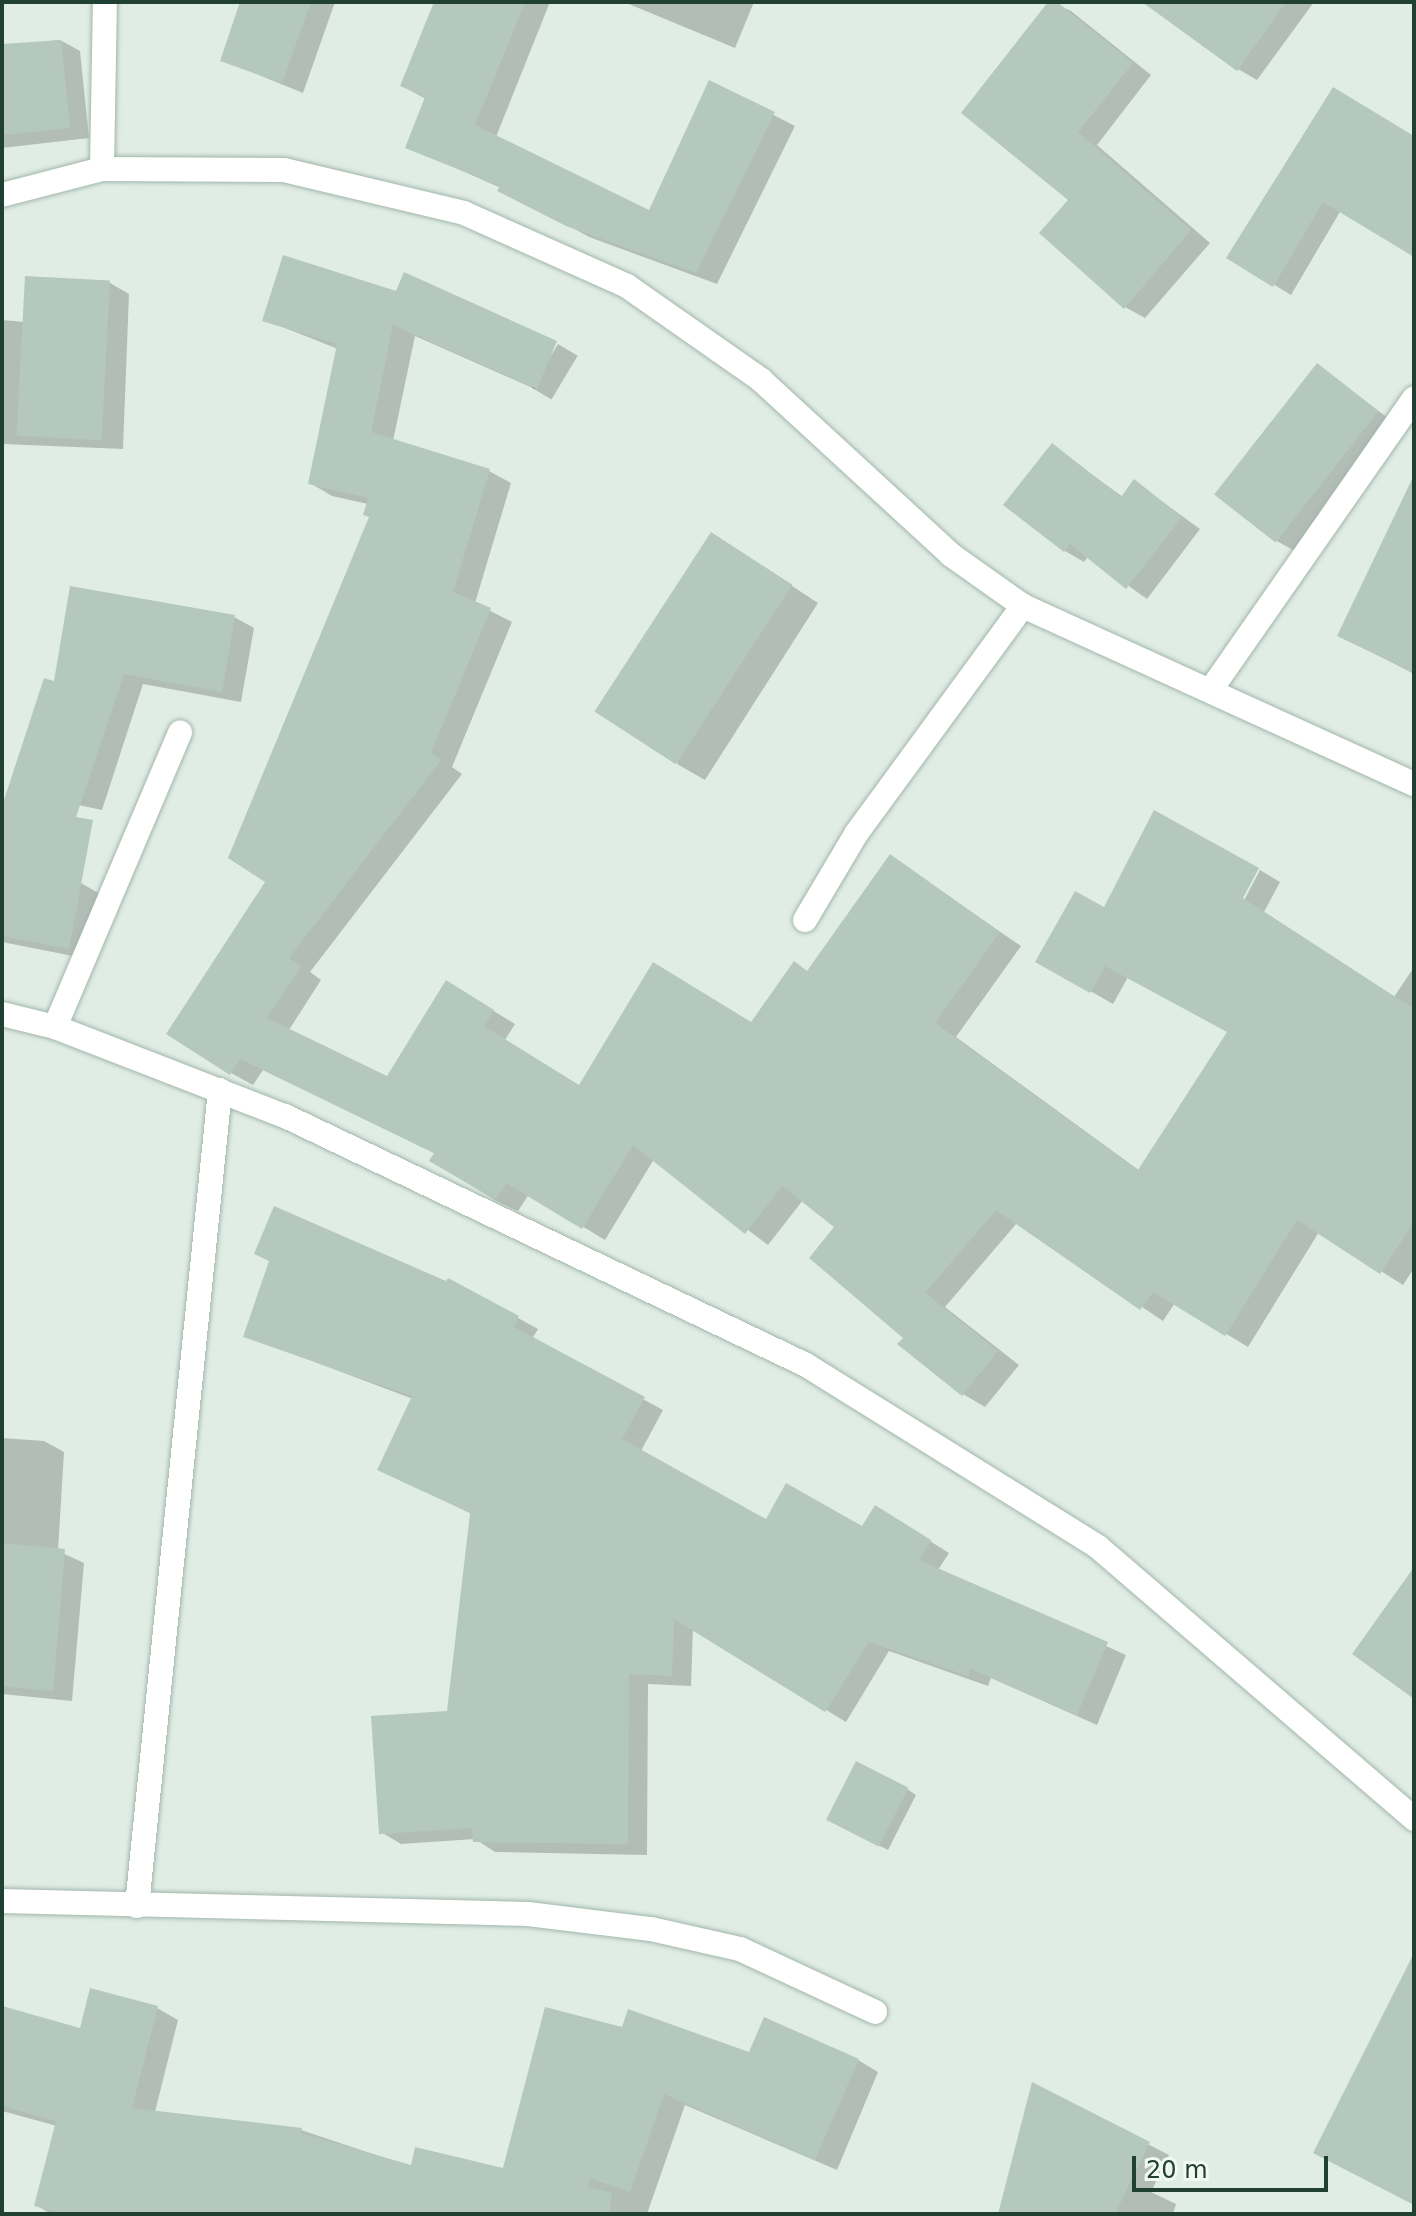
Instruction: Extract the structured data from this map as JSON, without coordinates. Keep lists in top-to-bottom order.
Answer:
{
  "scale_bar": "20 m"
}
